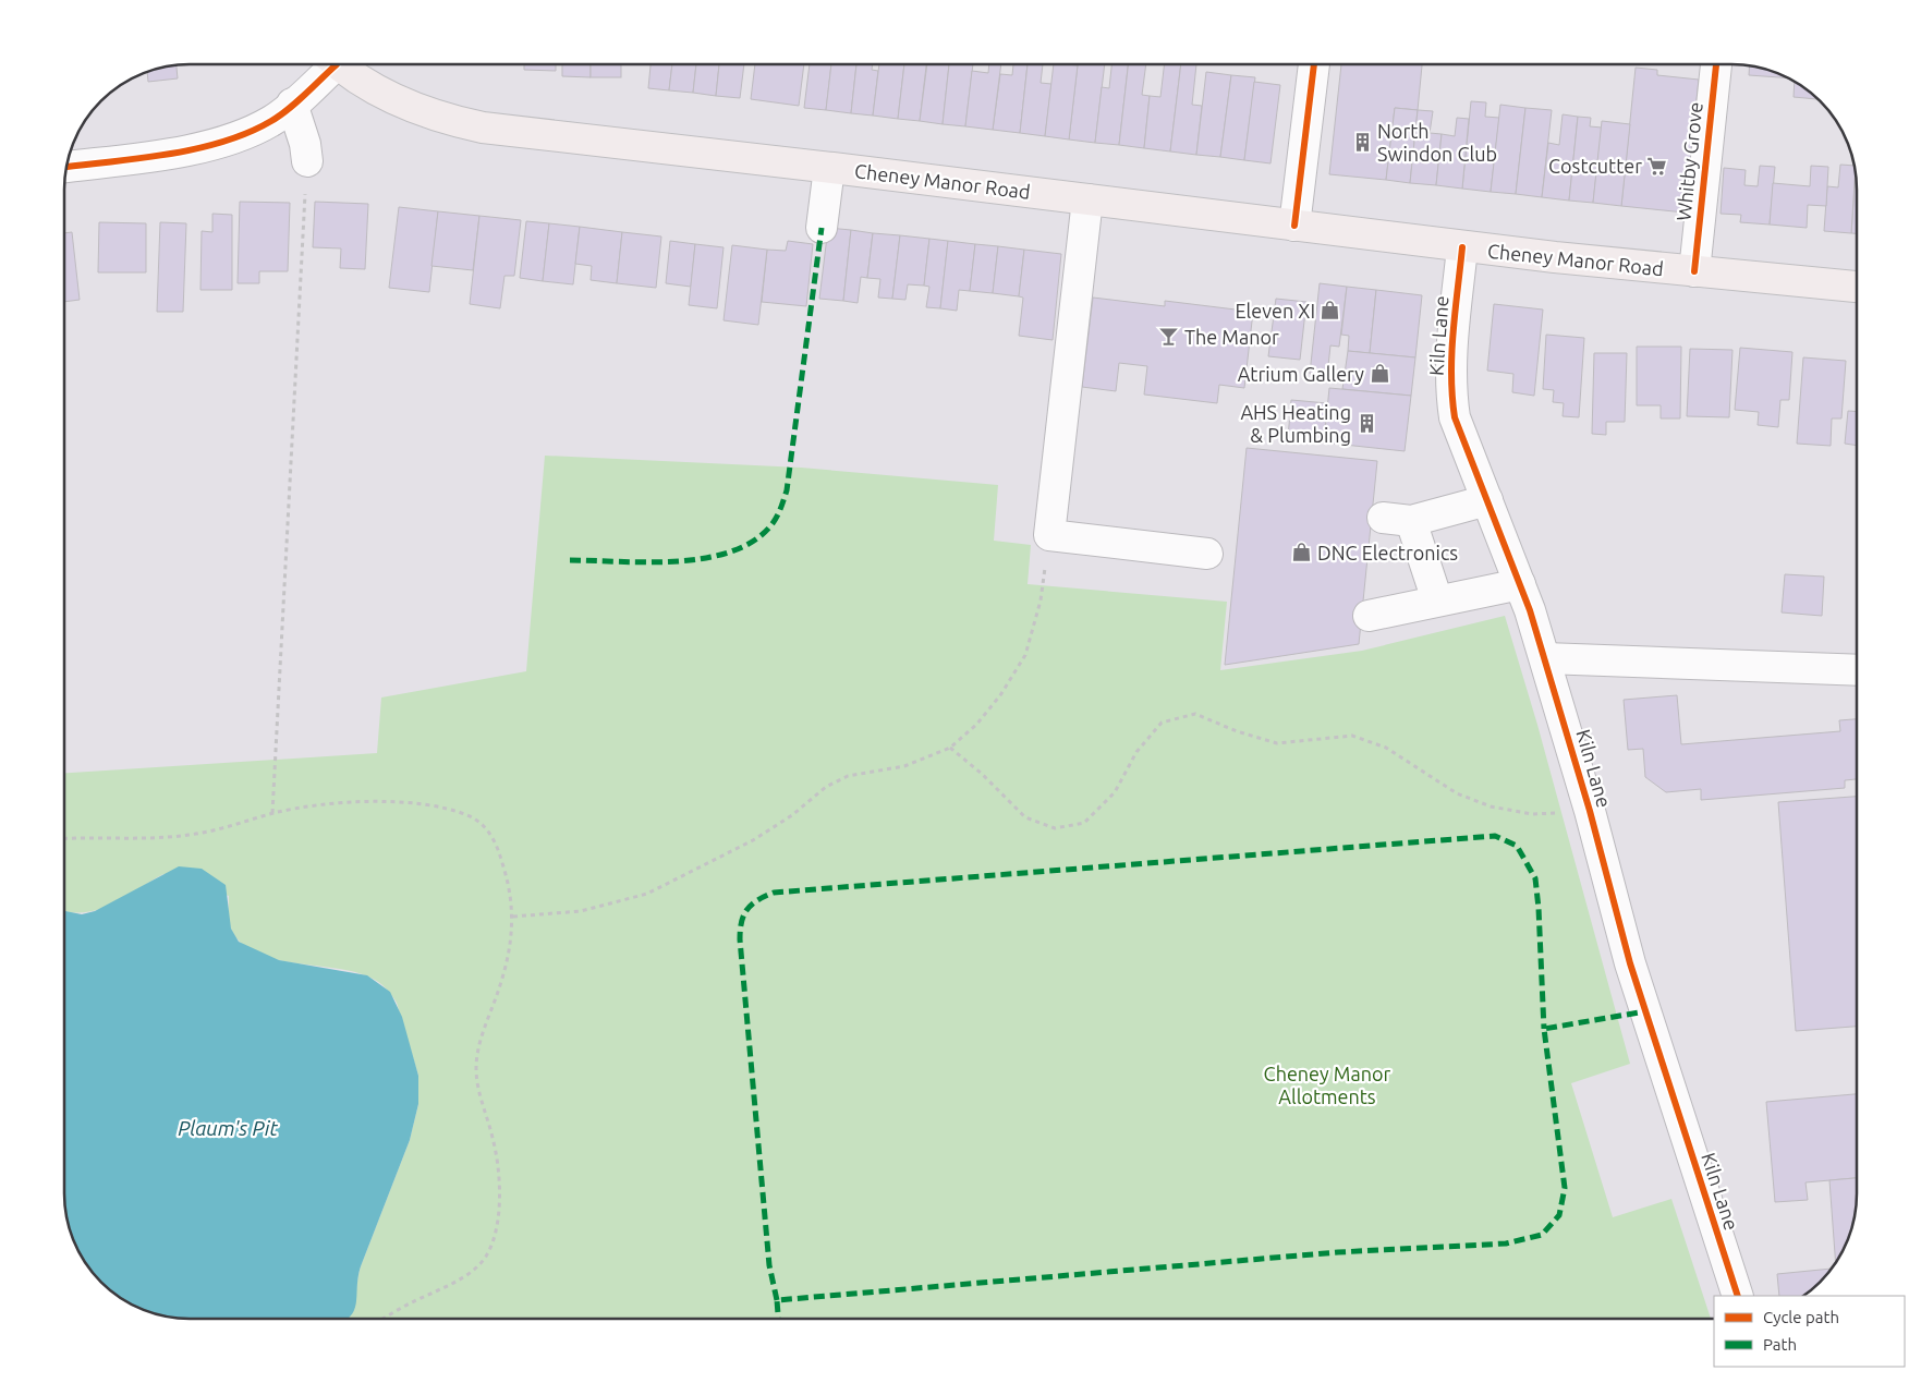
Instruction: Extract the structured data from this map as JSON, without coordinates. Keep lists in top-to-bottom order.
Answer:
{
  "streets": {
    "main road": ["Cheney Manor Road"],
    "street": ["Whitby Grove", "Kiln Lane"]
  },
  "crossings": [
    ["Whitby Grove", "Cheney Manor Road"],
    ["Cheney Manor Road", "Kiln Lane"]
  ],
  "water": ["Plaum's Pit"],
  "parks": ["Cheney Manor Allotments"],
  "places": {
    "building": ["North Swindon Club", "AHS Heating & Plumbing"],
    "supermarket": ["Costcutter"],
    "shop": ["Eleven XI", "Atrium Gallery", "DNC Electronics"],
    "bar": ["The Manor"]
  },
  "legend": ["Cycle path", "Path"]
}
